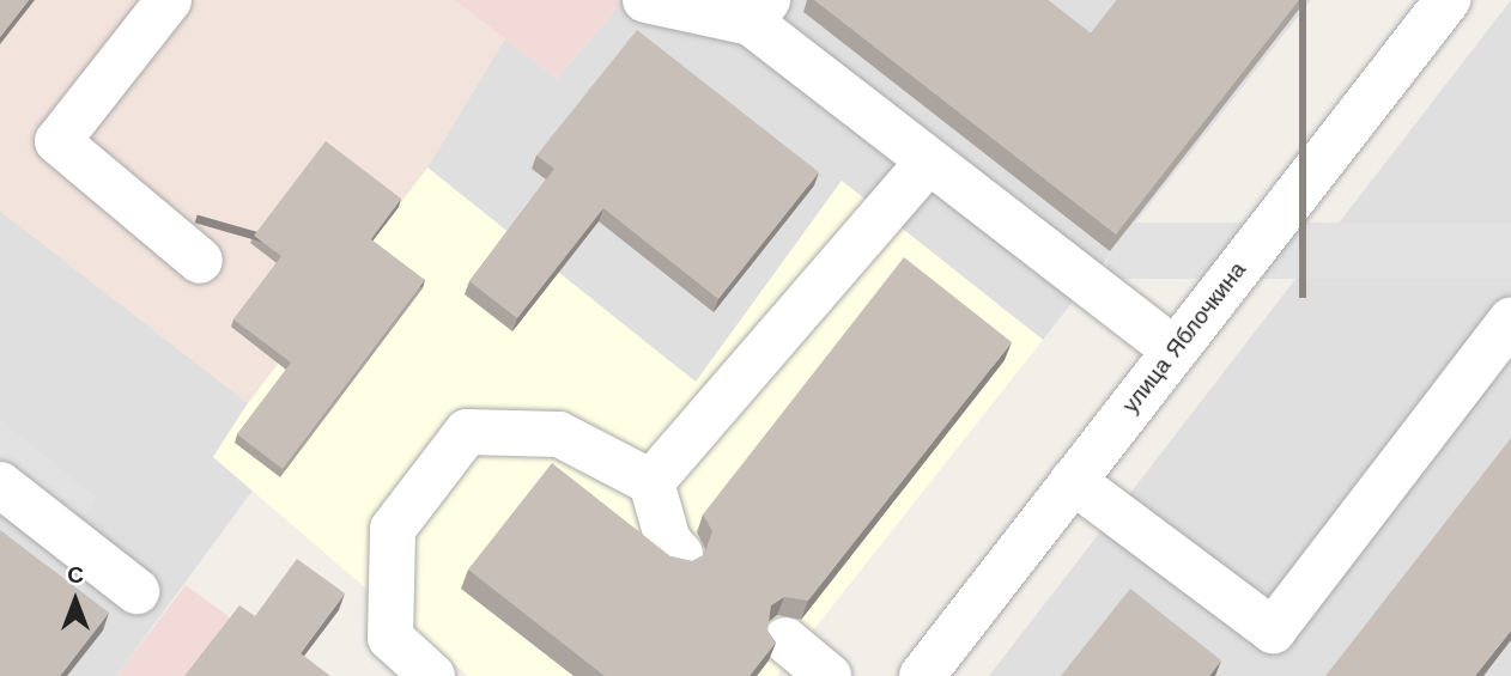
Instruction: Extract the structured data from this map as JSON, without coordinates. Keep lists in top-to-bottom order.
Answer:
{
  "streets": {
    "street": ["улица Яблочкина"]
  },
  "north": "top"
}
